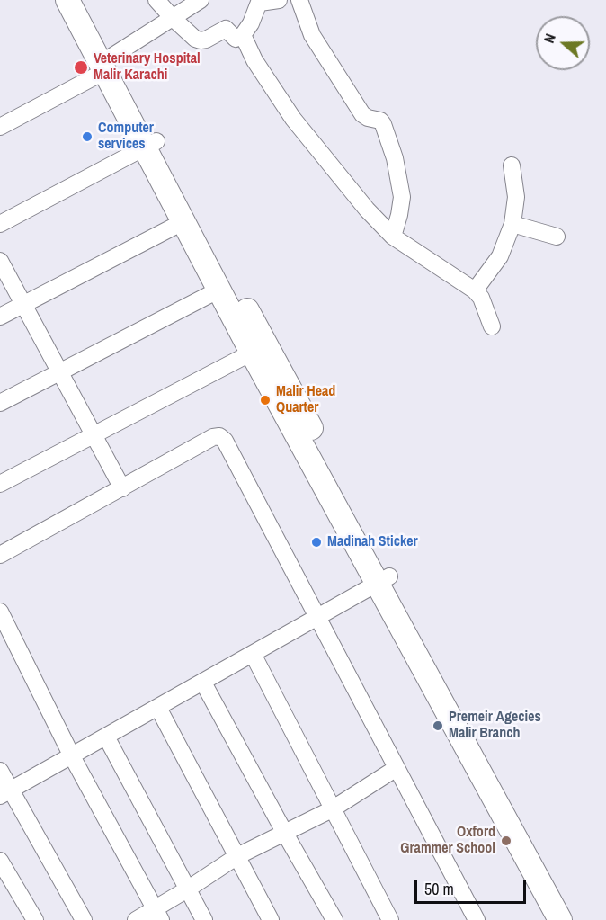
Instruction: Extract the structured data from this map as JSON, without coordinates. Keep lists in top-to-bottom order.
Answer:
{
  "places": [
    "Veterinary Hospital Malir Karachi",
    "Computer services",
    "Malir Head Quarter",
    "Madinah Sticker",
    "Premeir Agecies Malir Branch",
    "Oxford Grammer School"
  ],
  "scale_bar": "50 m",
  "north": "left"
}
